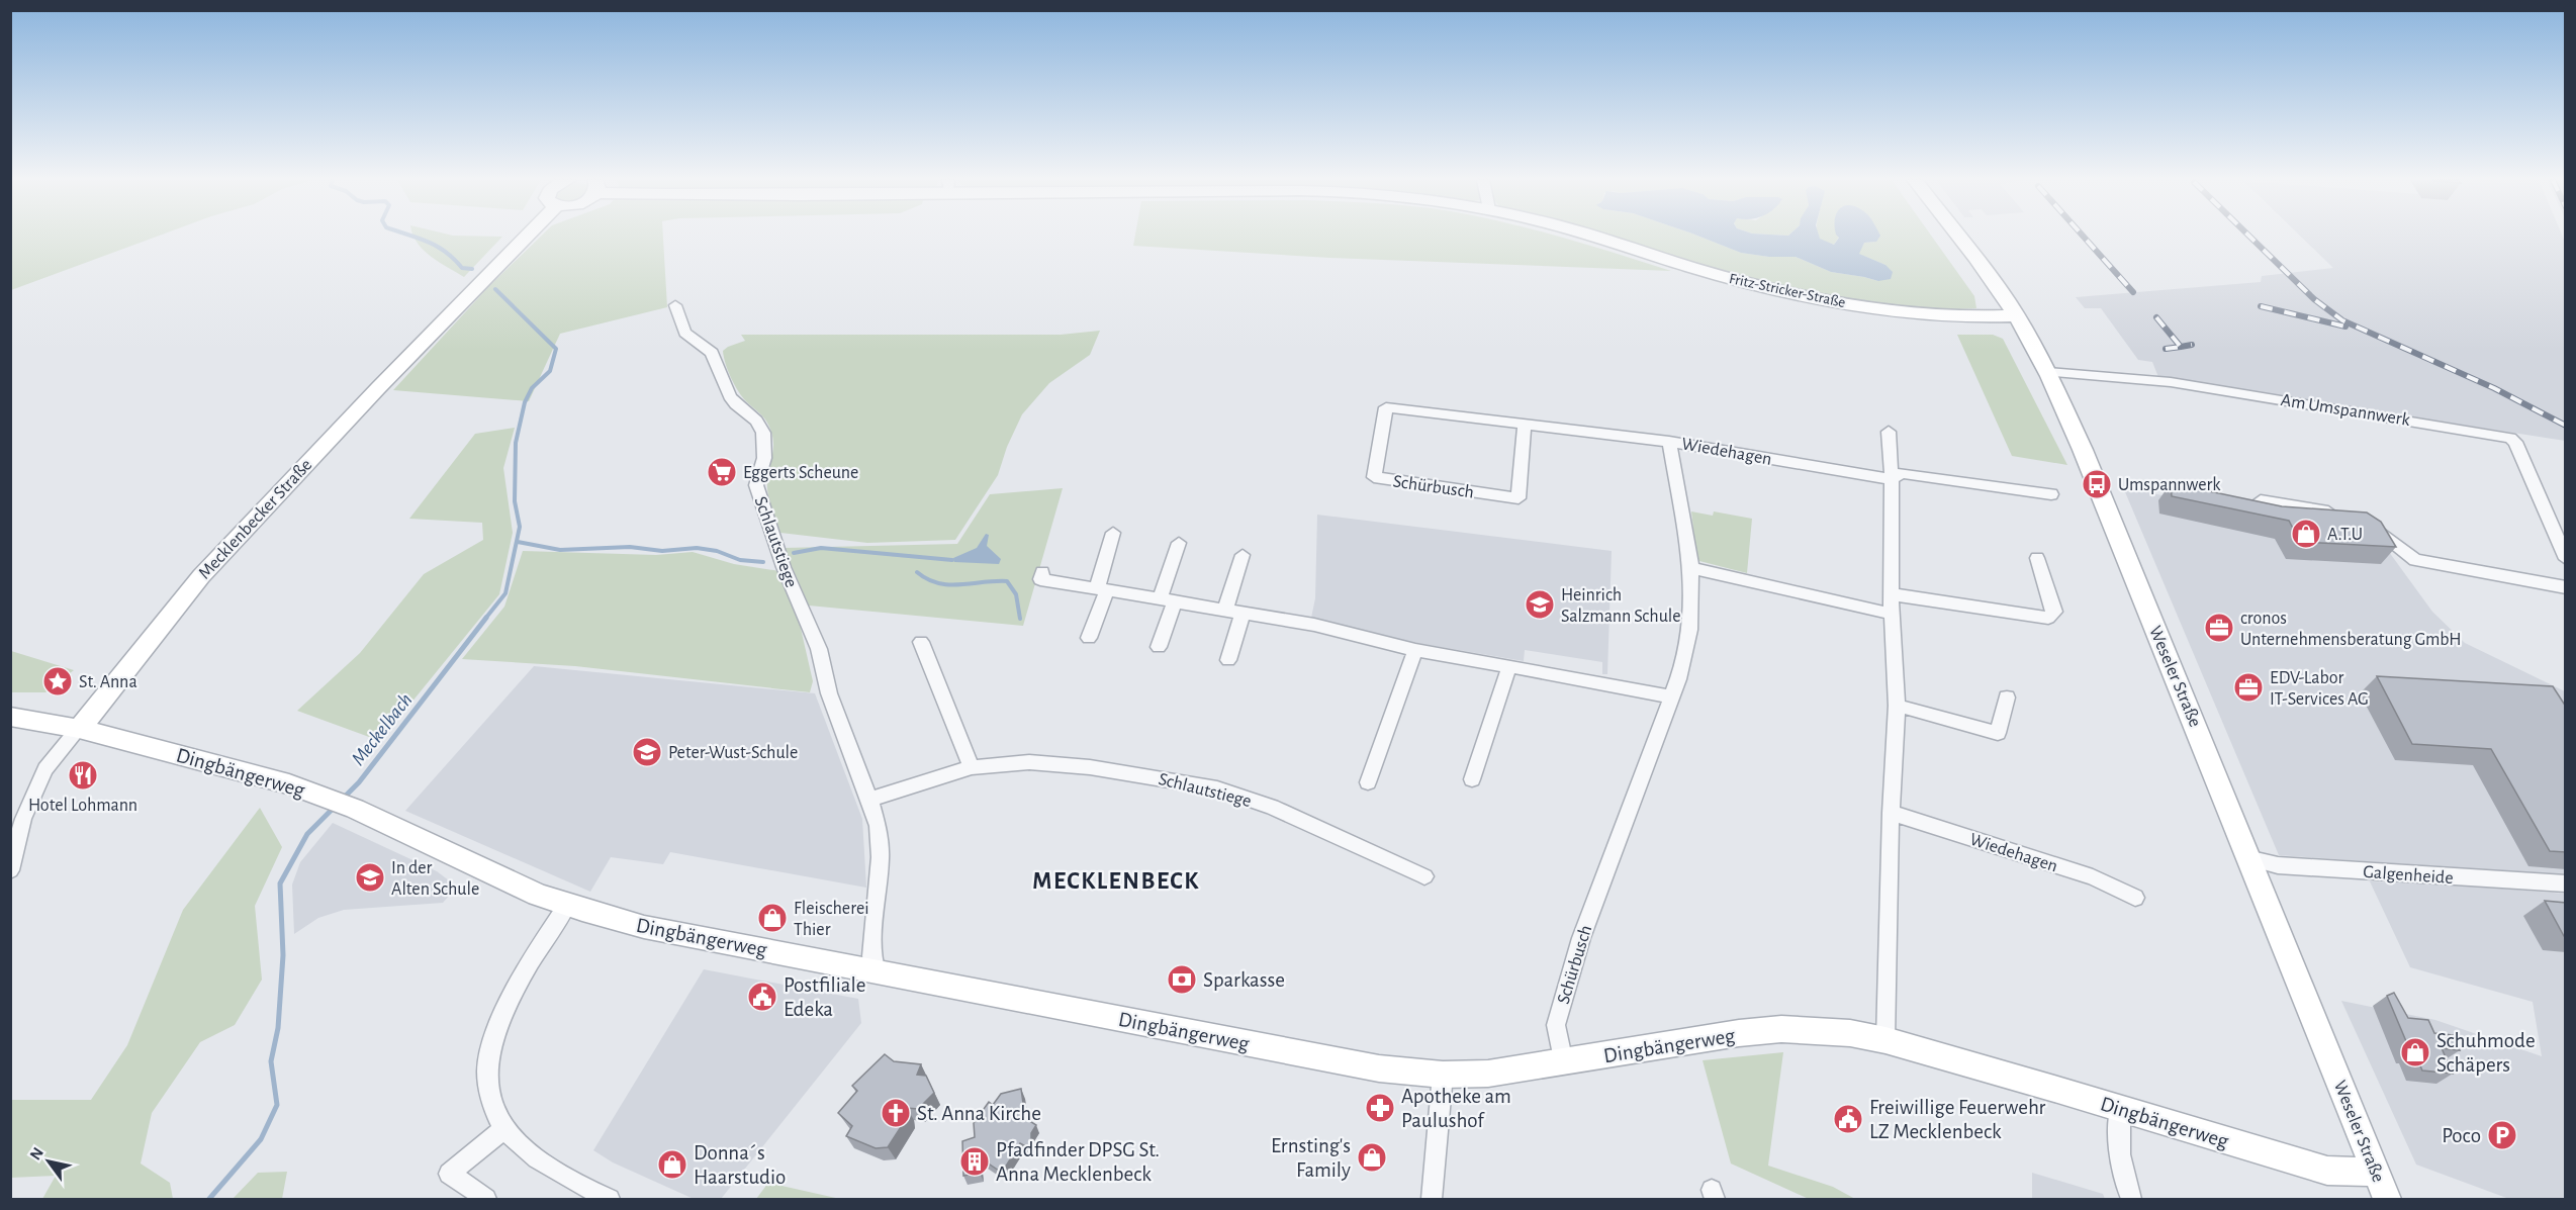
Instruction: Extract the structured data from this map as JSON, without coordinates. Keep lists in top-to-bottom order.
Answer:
{
  "streets": {
    "main road": [
      "Fritz-Stricker-Straße",
      "Mecklenbecker Straße",
      "Weseler Straße",
      "Dingbängerweg"
    ],
    "street": [
      "Am Umspannwerk",
      "Wiedehagen",
      "Schürbusch",
      "Schlautstiege",
      "Galgenheide"
    ]
  },
  "crossings": [
    ["Fritz-Stricker-Straße", "Weseler Straße"],
    ["Am Umspannwerk", "Weseler Straße"],
    ["Wiedehagen", "Schürbusch"],
    ["Schürbusch", "Dingbängerweg"],
    ["Mecklenbecker Straße", "Dingbängerweg"],
    ["Schlautstiege", "Dingbängerweg"],
    ["Weseler Straße", "Dingbängerweg"],
    ["Weseler Straße", "Galgenheide"]
  ],
  "districts": ["MECKLENBECK"],
  "water": ["Meckelbach"],
  "places": {
    "supermarket": ["Eggerts Scheune"],
    "bus stop": ["Umspannwerk"],
    "shop": [
      "A.T.U",
      "Fleischerei Thier",
      "Schuhmode Schäpers",
      "Ernsting's Family",
      "Donna´s Haarstudio"
    ],
    "school or university": ["Heinrich Salzmann Schule", "Peter-Wust-Schule", "In der Alten Schule"],
    "office": ["cronos Unternehmensberatung GmbH", "EDV-Labor IT-Services AG"],
    "place": ["St. Anna"],
    "restaurant": ["Hotel Lohmann"],
    "bank": ["Sparkasse"],
    "public building": ["Postfiliale Edeka", "Freiwillige Feuerwehr LZ Mecklenbeck"],
    "pharmacy": ["Apotheke am Paulushof"],
    "church": ["St. Anna Kirche"],
    "parking": ["Poco"],
    "building": ["Pfadfinder DPSG St. Anna Mecklenbeck"]
  },
  "north": "top left"
}
